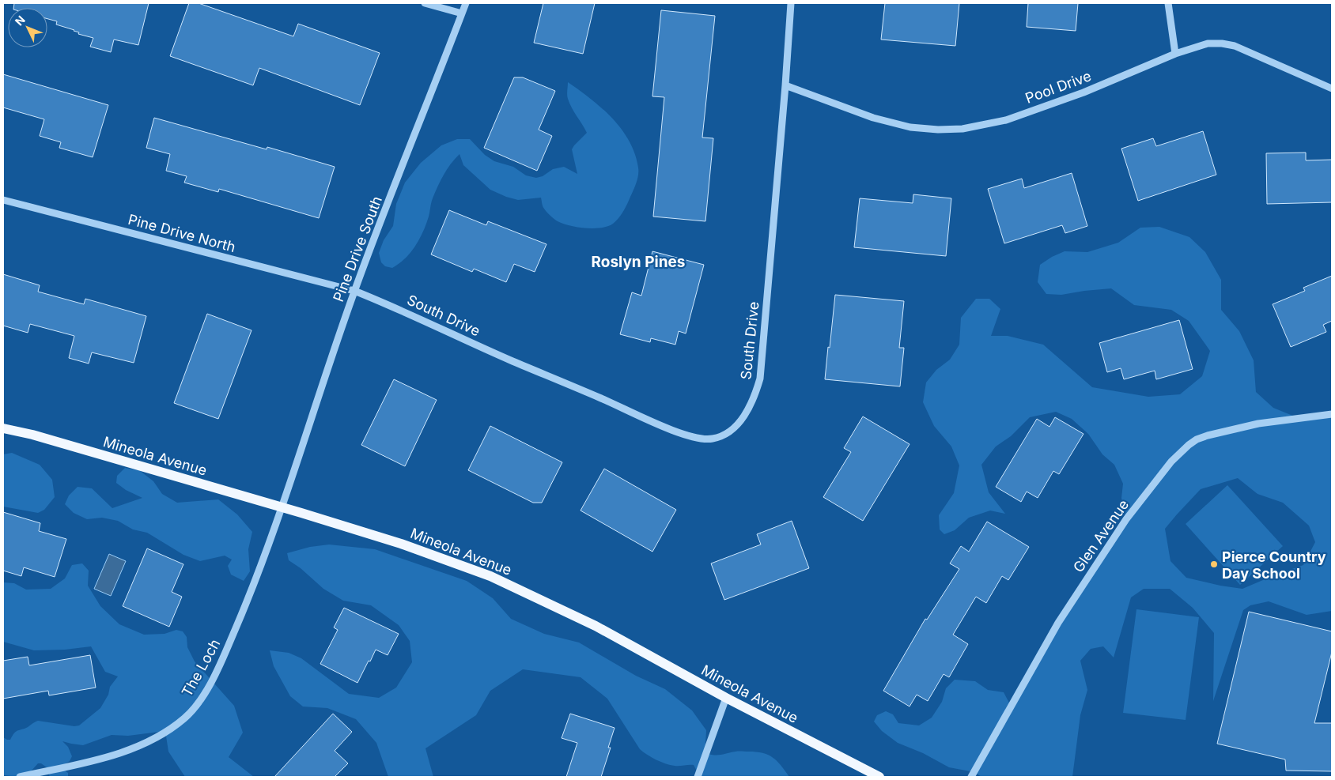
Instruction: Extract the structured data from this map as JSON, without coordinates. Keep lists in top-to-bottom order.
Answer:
{
  "streets": {
    "main road": ["Mineola Avenue"],
    "street": [
      "Pool Drive",
      "Pine Drive North",
      "Pine Drive South",
      "South Drive",
      "Glen Avenue",
      "The Loch"
    ]
  },
  "crossings": [
    ["Pool Drive", "South Drive"],
    ["Pine Drive North", "Pine Drive South"],
    ["Pine Drive North", "South Drive"],
    ["Pine Drive South", "South Drive"],
    ["Pine Drive South", "Mineola Avenue"],
    ["Pine Drive South", "The Loch"],
    ["Mineola Avenue", "The Loch"]
  ],
  "districts": ["Roslyn Pines"],
  "places": ["Pierce Country Day School"],
  "north": "top left"
}
